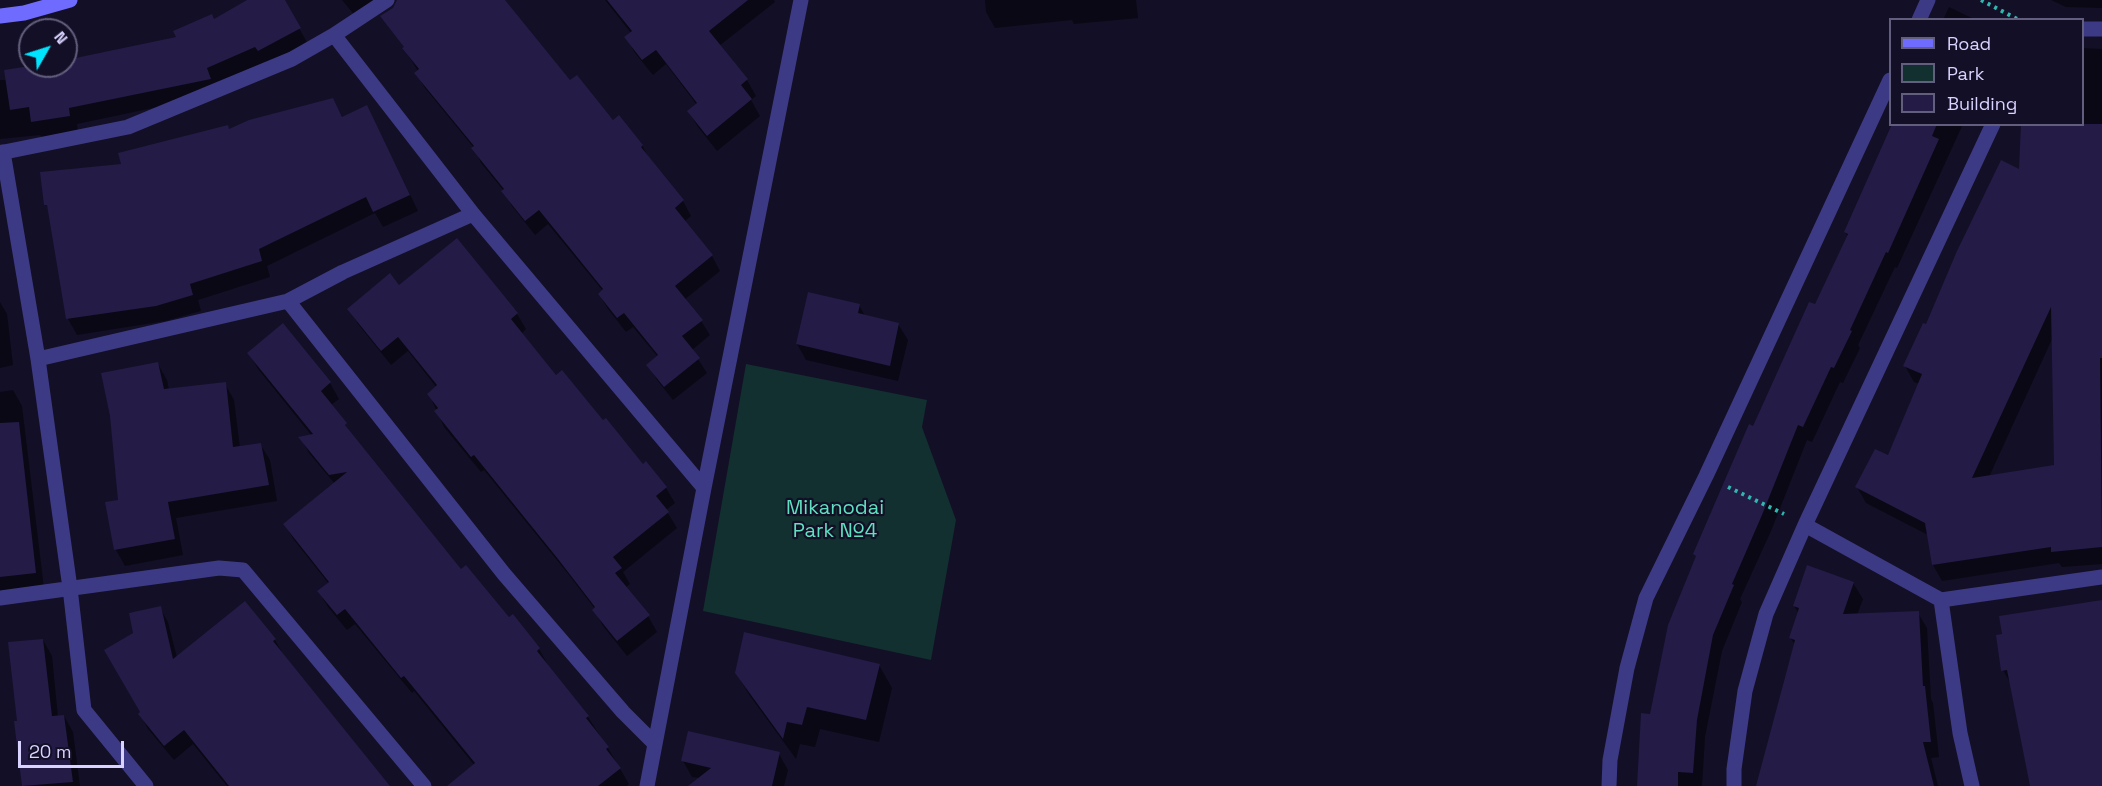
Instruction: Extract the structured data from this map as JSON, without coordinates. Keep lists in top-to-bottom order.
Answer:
{
  "parks": ["Mikanodai Park №4"],
  "legend": ["Road", "Park", "Building"],
  "scale_bar": "20 m",
  "north": "top right"
}
